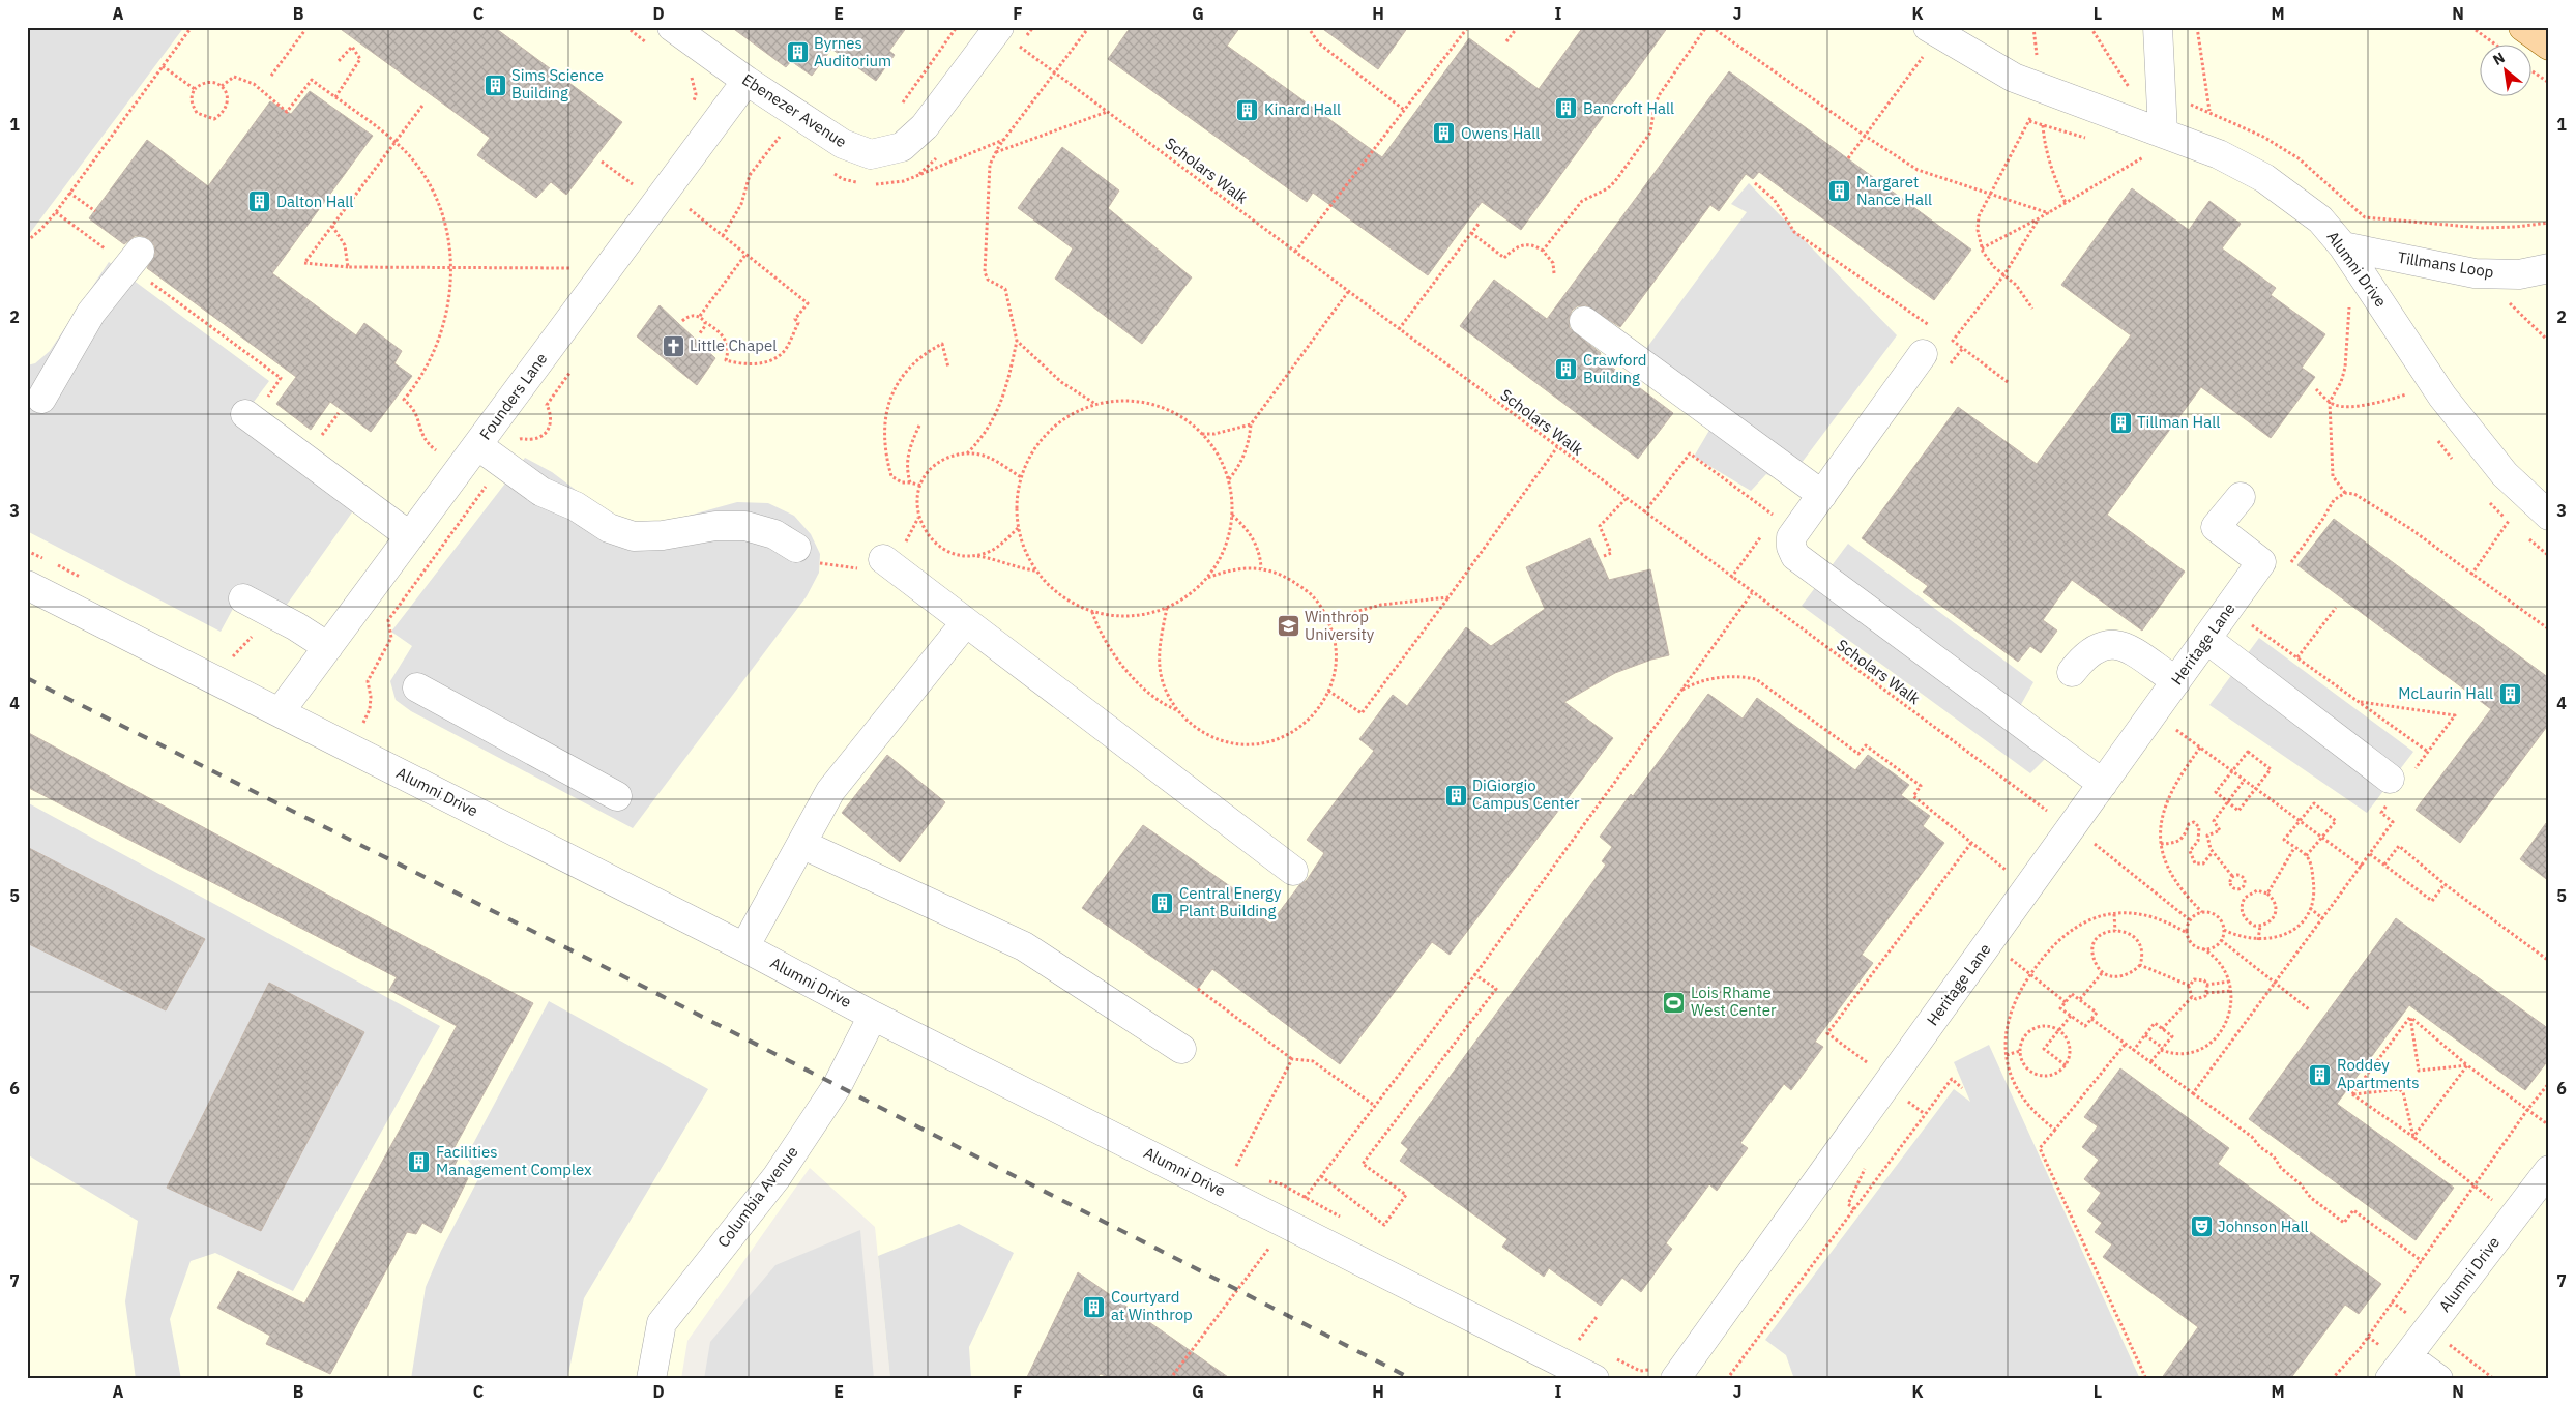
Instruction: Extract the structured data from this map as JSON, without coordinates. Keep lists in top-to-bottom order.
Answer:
{
  "streets": {
    "street": [
      "Ebenezer Avenue",
      "Tillmans Loop",
      "Alumni Drive",
      "Founders Lane",
      "Heritage Lane",
      "Columbia Avenue"
    ],
    "path": ["Scholars Walk"]
  },
  "crossings": [
    ["Ebenezer Avenue", "Founders Lane"],
    ["Tillmans Loop", "Alumni Drive"],
    ["Alumni Drive", "Founders Lane"],
    ["Alumni Drive", "Columbia Avenue"]
  ],
  "places": {
    "building": [
      "Byrnes Auditorium",
      "Sims Science Building",
      "Bancroft Hall",
      "Kinard Hall",
      "Owens Hall",
      "Margaret Nance Hall",
      "Dalton Hall",
      "Crawford Building",
      "Tillman Hall",
      "McLaurin Hall",
      "DiGiorgio Campus Center",
      "Central Energy Plant Building",
      "Roddey Apartments",
      "Facilities Management Complex",
      "Courtyard at Winthrop"
    ],
    "church": ["Little Chapel"],
    "school or university": ["Winthrop University"],
    "sports": ["Lois Rhame West Center"],
    "theatre": ["Johnson Hall"]
  },
  "north": "top left",
  "grid": {
    "columns": [
      "A",
      "B",
      "C",
      "D",
      "E",
      "F",
      "G",
      "H",
      "I",
      "J",
      "K",
      "L",
      "M",
      "N"
    ],
    "rows": [
      "1",
      "2",
      "3",
      "4",
      "5",
      "6",
      "7"
    ]
  }
}
